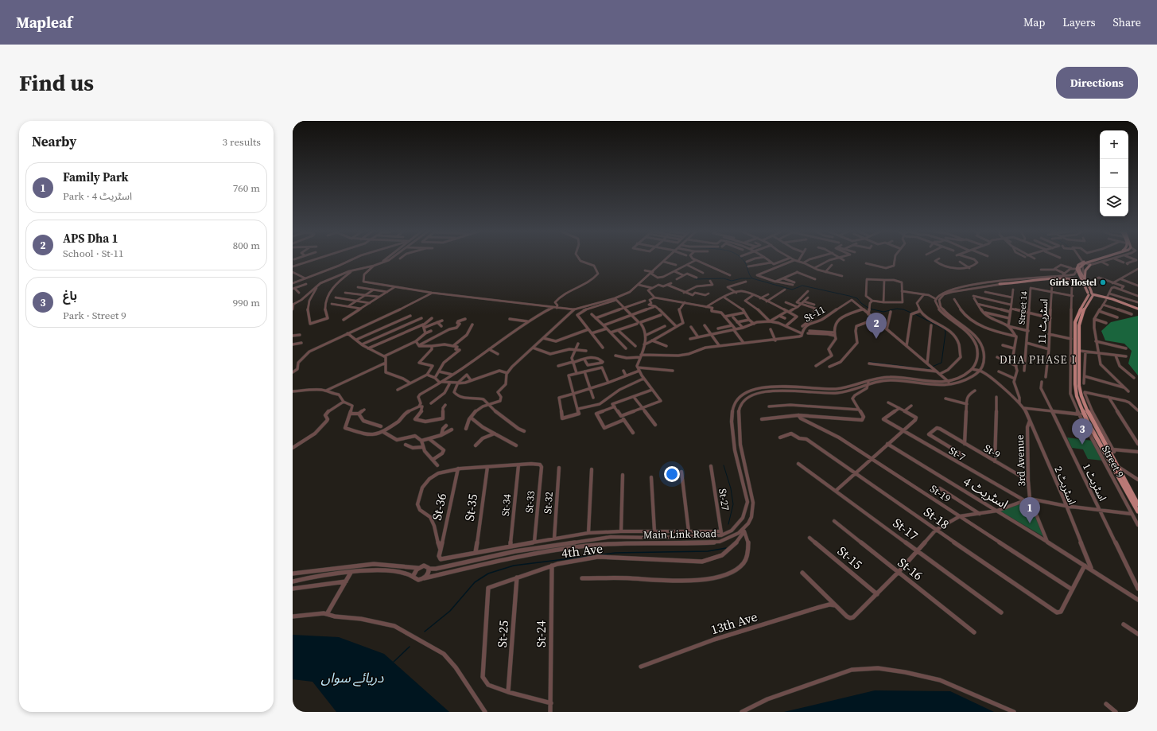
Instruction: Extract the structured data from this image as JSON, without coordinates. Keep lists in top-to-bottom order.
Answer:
{
  "streets": {
    "street": [
      "Street 14",
      "St-11",
      "اسٹریٹ 11",
      "St-9",
      "St-7",
      "3rd Avenue",
      "Street 9",
      "اسٹریٹ 1",
      "اسٹریٹ 2",
      "اسٹریٹ 4",
      "St-19",
      "St-27",
      "St-33",
      "St-32",
      "St-34",
      "St-36",
      "St-35",
      "St-18",
      "St-17",
      "Main Link Road",
      "4th Ave",
      "St-15",
      "St-16",
      "13th Ave",
      "St-25",
      "St-24"
    ]
  },
  "crossings": [
    ["Street 14", "اسٹریٹ 11"],
    ["Street 14", "Street 9"],
    ["St-11", "Main Link Road"],
    ["St-9", "3rd Avenue"],
    ["3rd Avenue", "اسٹریٹ 2"],
    ["3rd Avenue", "اسٹریٹ 4"],
    ["اسٹریٹ 2", "اسٹریٹ 4"],
    ["St-19", "St-18"],
    ["St-27", "Main Link Road"],
    ["St-33", "St-34"],
    ["Main Link Road", "4th Ave"],
    ["4th Ave", "St-25"],
    ["4th Ave", "St-24"]
  ],
  "districts": ["DHA PHASE I"],
  "water": ["دریائے سواں"],
  "places": ["Girls Hostel"],
  "page": {
    "header": "Mapleaf",
    "nav": ["Map", "Layers", "Share"],
    "buttons": "Directions",
    "title": "Find us",
    "heading": ["Nearby", "3 results"],
    "map_buttons": ["+", "−"],
    "list": [
      {
        "mark": "1",
        "name": "Family Park",
        "note": "Park · اسٹریٹ 4",
        "value": "760 m"
      },
      {
        "mark": "2",
        "name": "APS Dha 1",
        "note": "School · St-11",
        "value": "800 m"
      },
      {
        "mark": "3",
        "name": "باغ",
        "note": "Park · Street 9",
        "value": "990 m"
      }
    ],
    "pins": ["2", "3", "1"]
  }
}
